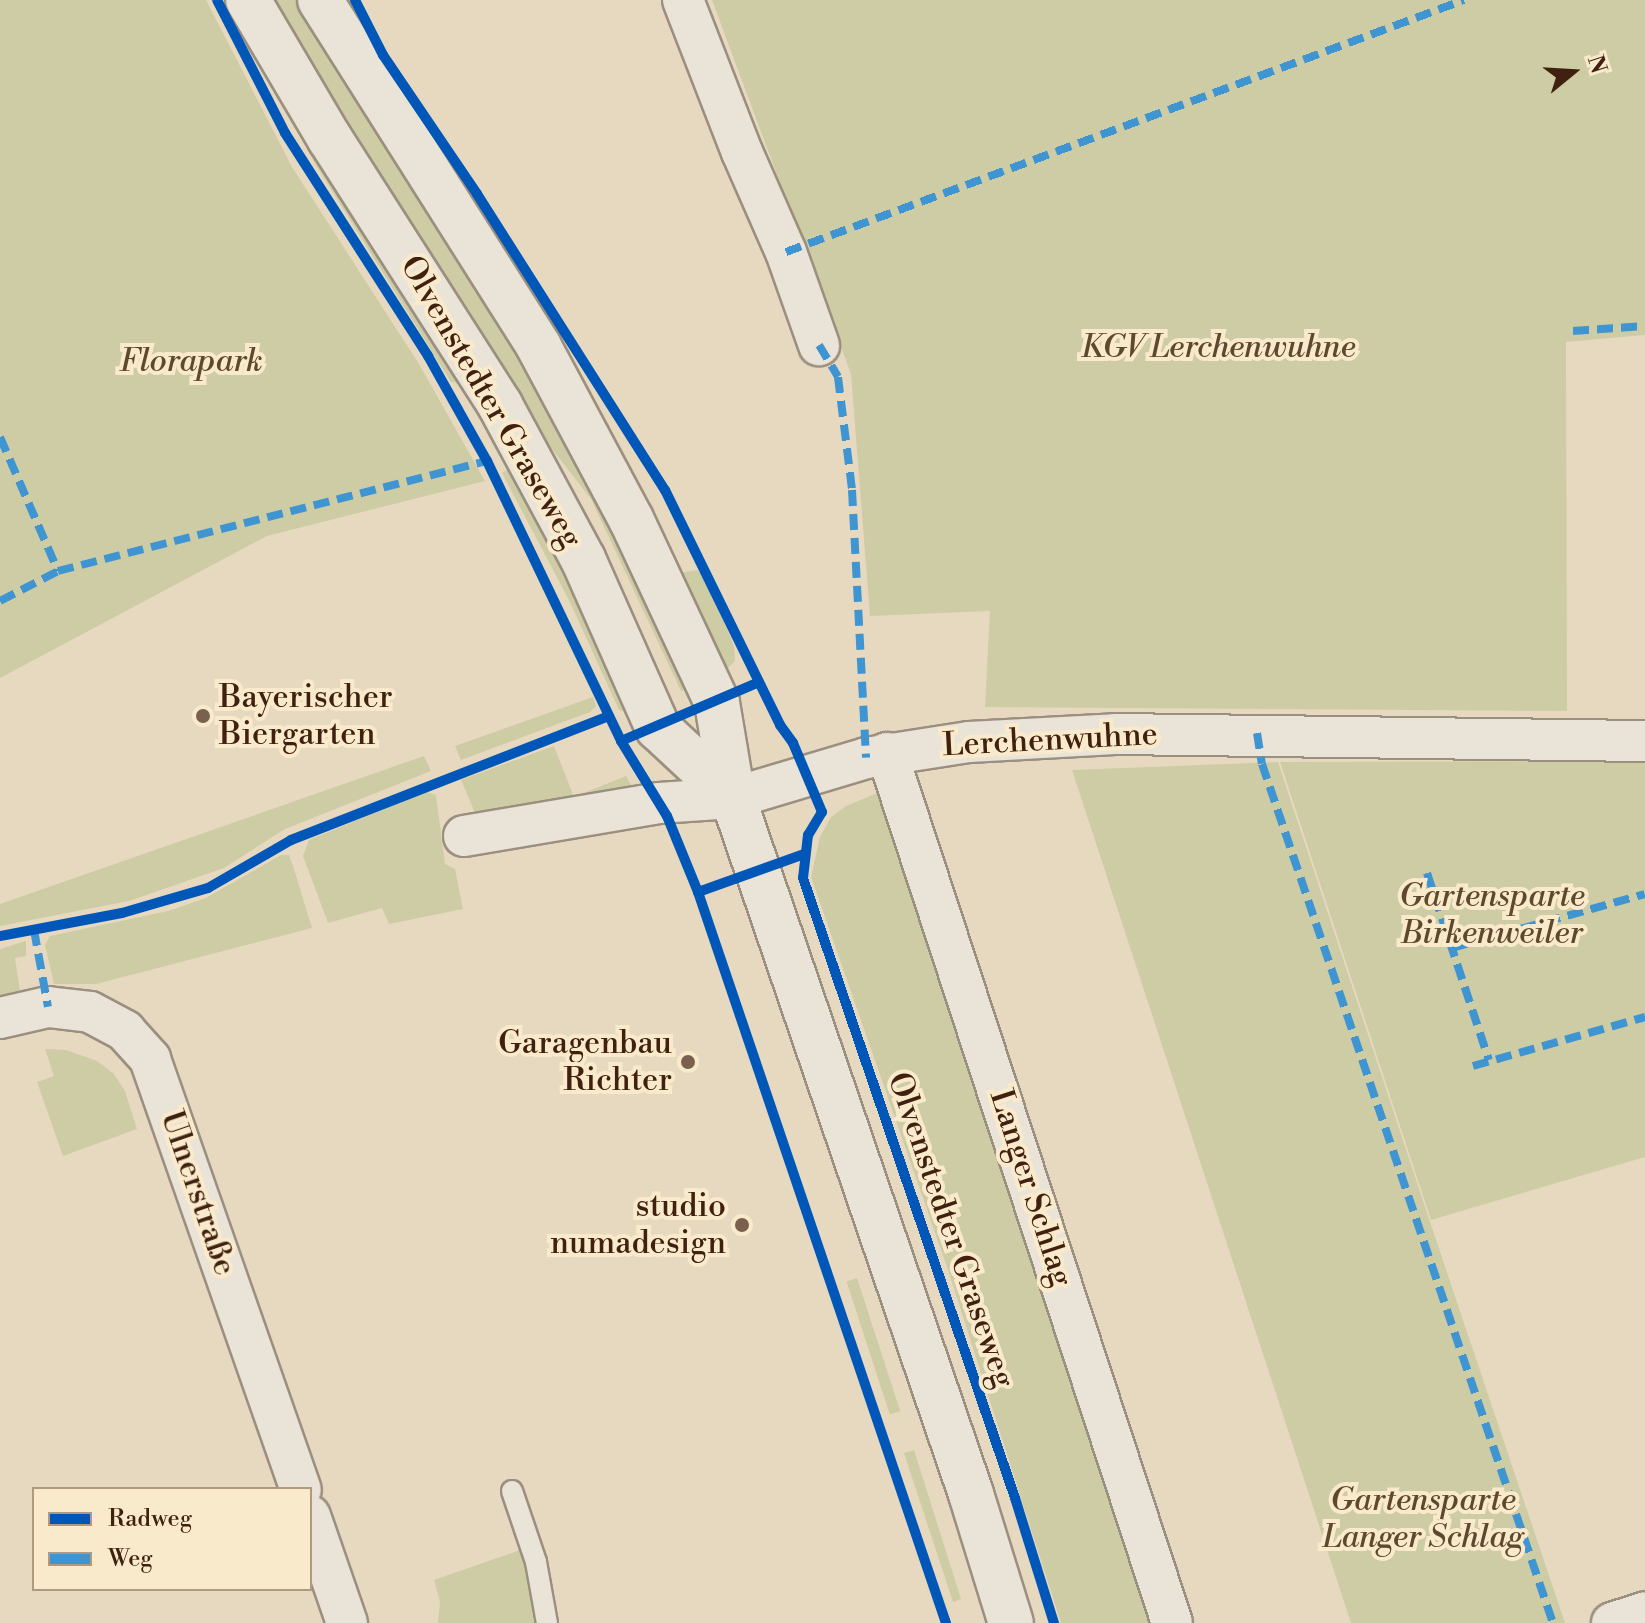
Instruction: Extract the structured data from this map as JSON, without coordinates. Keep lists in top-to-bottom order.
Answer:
{
  "streets": {
    "main road": ["Olvenstedter Graseweg"],
    "street": ["Lerchenwuhne", "Langer Schlag", "Ulnerstraße"]
  },
  "crossings": [
    ["Olvenstedter Graseweg", "Lerchenwuhne"],
    ["Lerchenwuhne", "Langer Schlag"]
  ],
  "parks": [
    "KGV Lerchenwuhne",
    "Florapark",
    "Gartensparte Birkenweiler",
    "Gartensparte Langer Schlag"
  ],
  "places": ["Bayerischer Biergarten", "Garagenbau Richter", "studio numadesign"],
  "legend": ["Radweg", "Weg"],
  "north": "right"
}
